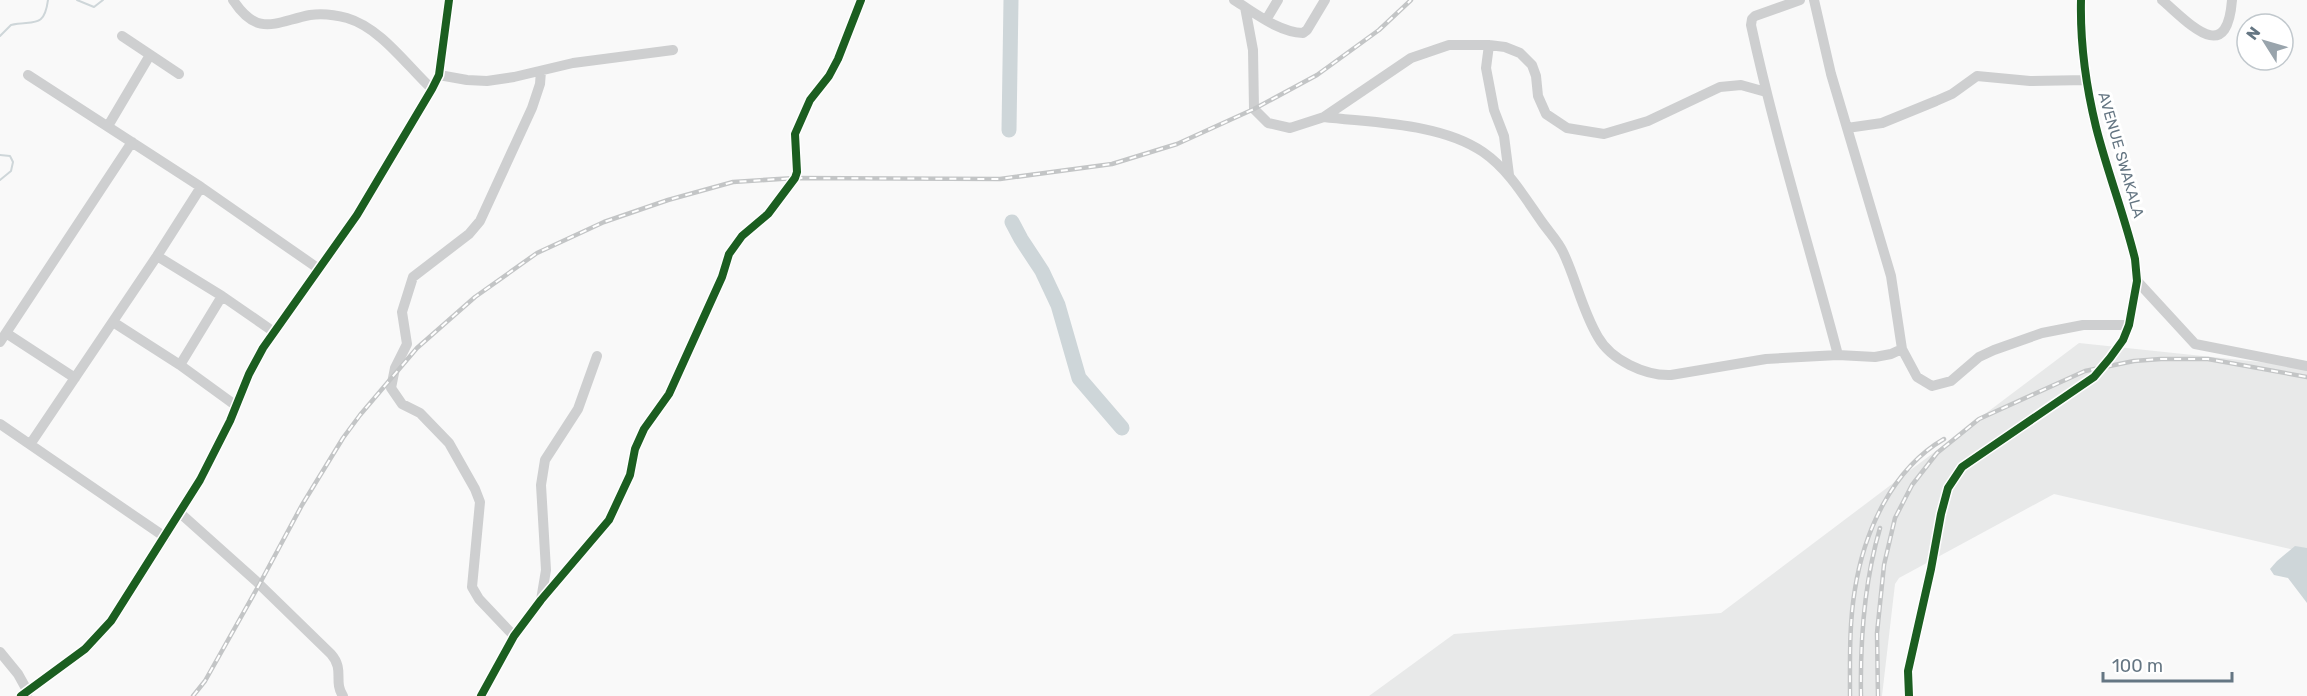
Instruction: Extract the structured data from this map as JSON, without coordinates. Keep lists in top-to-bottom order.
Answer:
{
  "streets": {
    "street": ["AVENUE SWAKALA"]
  },
  "scale_bar": "100 m",
  "north": "top left"
}
